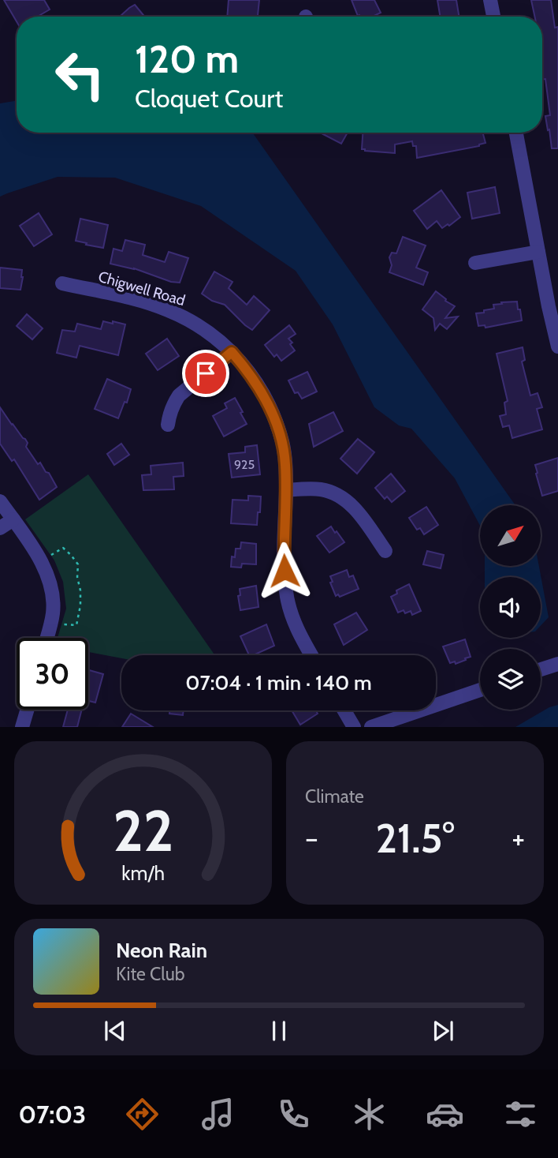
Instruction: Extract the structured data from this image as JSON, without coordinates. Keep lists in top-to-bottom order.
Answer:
{
  "streets": {
    "street": ["Chigwell Road"]
  },
  "house_numbers": ["925"],
  "north": "top right",
  "page": {
    "turn": ["120 m", "Cloquet Court"],
    "limit": "30",
    "trip": "07:04 · 1 min · 140 m",
    "tile": "Climate",
    "heat": ["−", "21.5°", "+"],
    "song": ["Neon Rain", "Kite Club"],
    "tabs": "07:03",
    "gauge": ["22", "km/h"]
  }
}
